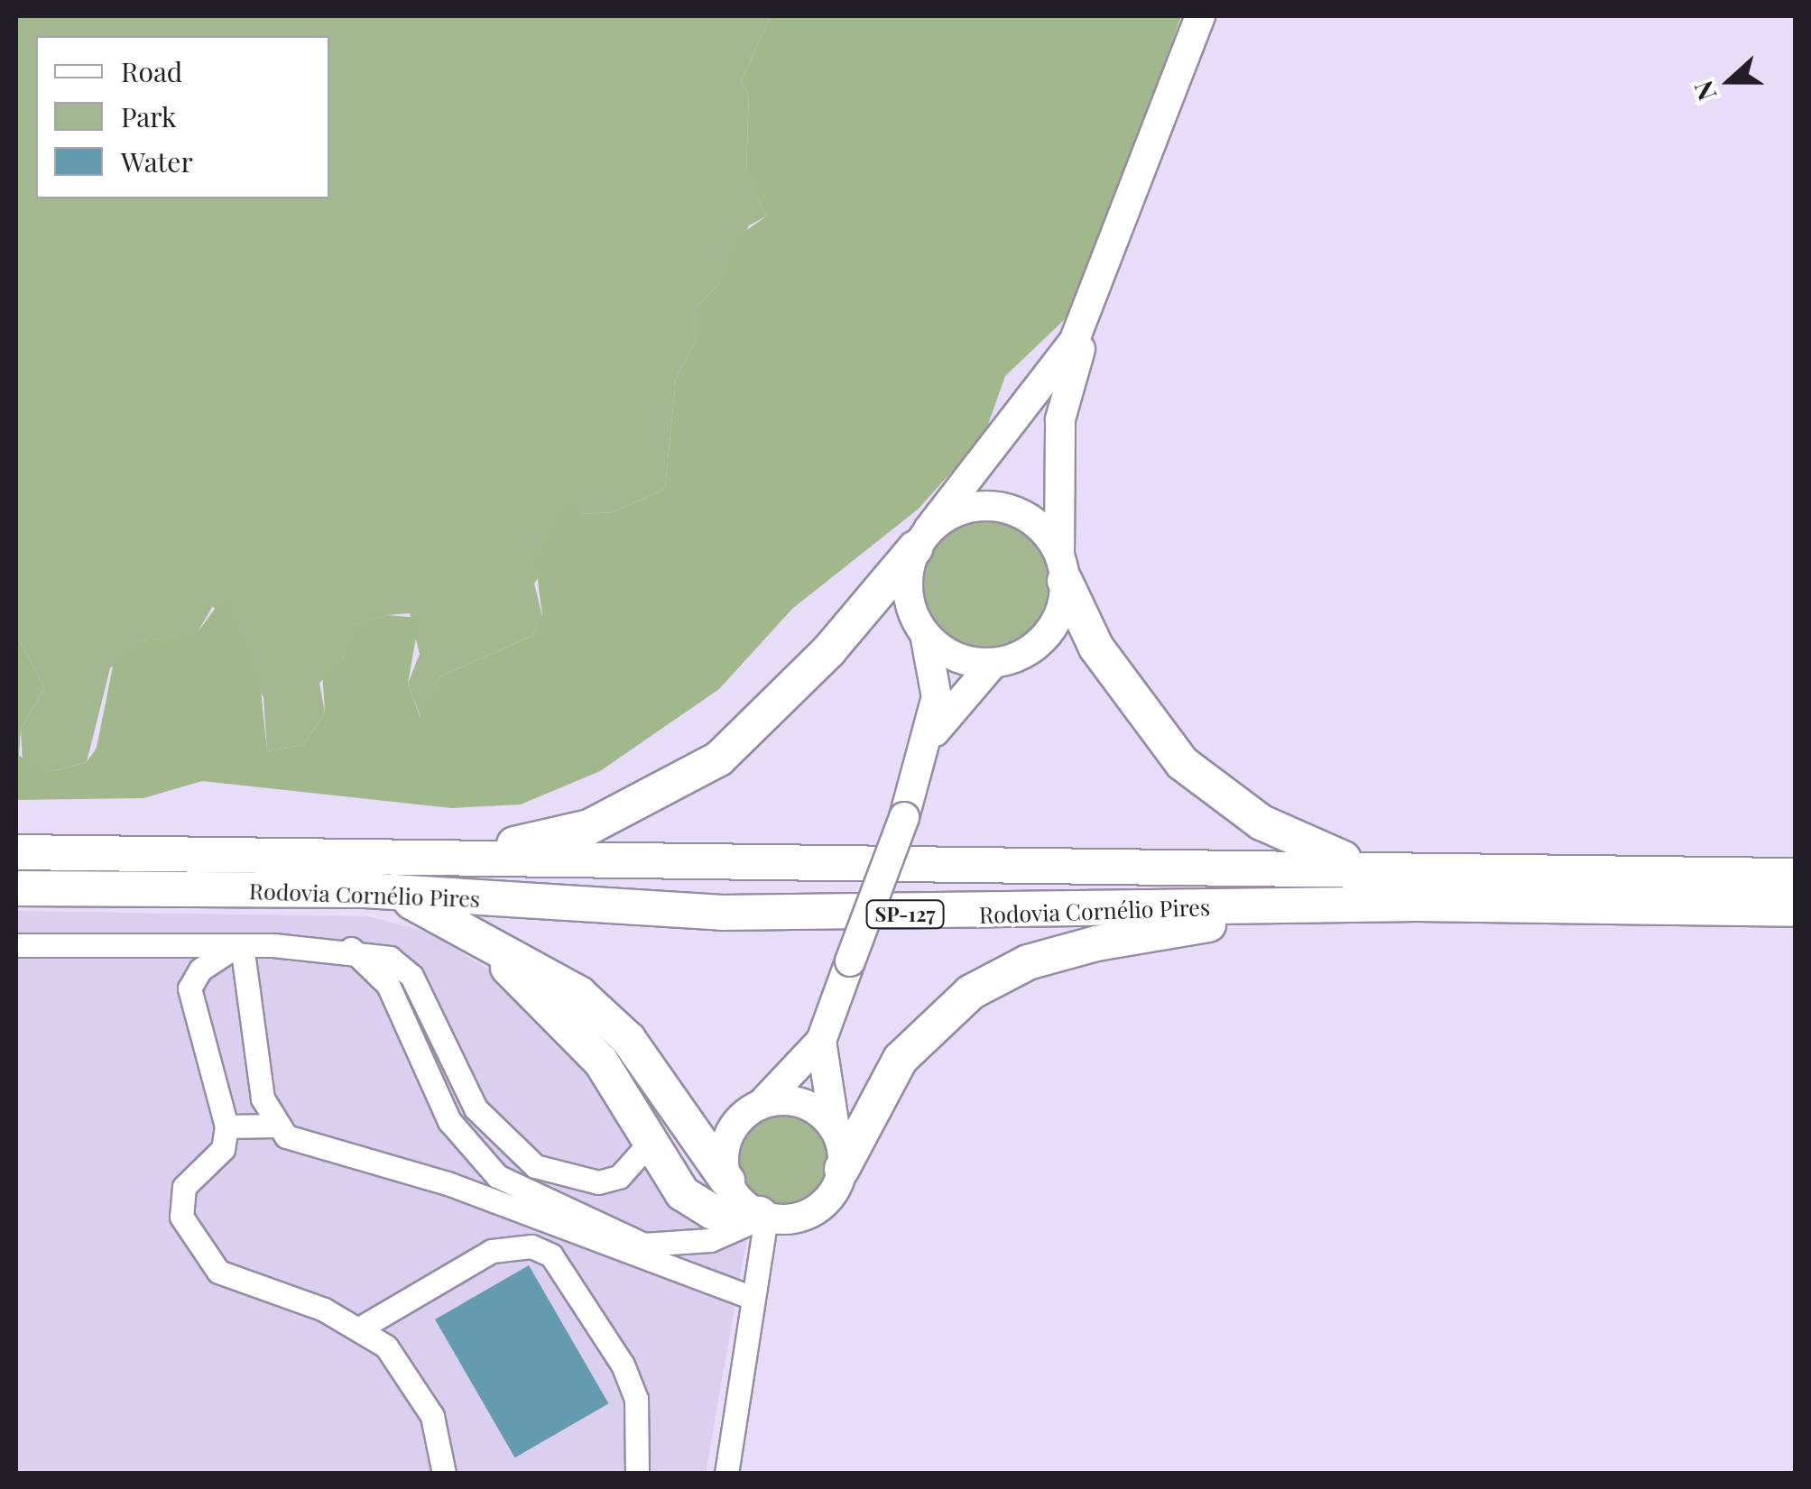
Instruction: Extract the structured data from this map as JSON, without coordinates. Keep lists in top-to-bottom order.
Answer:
{
  "streets": {
    "highway": ["Rodovia Cornélio Pires", "SP-127"]
  },
  "legend": ["Road", "Park", "Water"],
  "north": "left"
}
